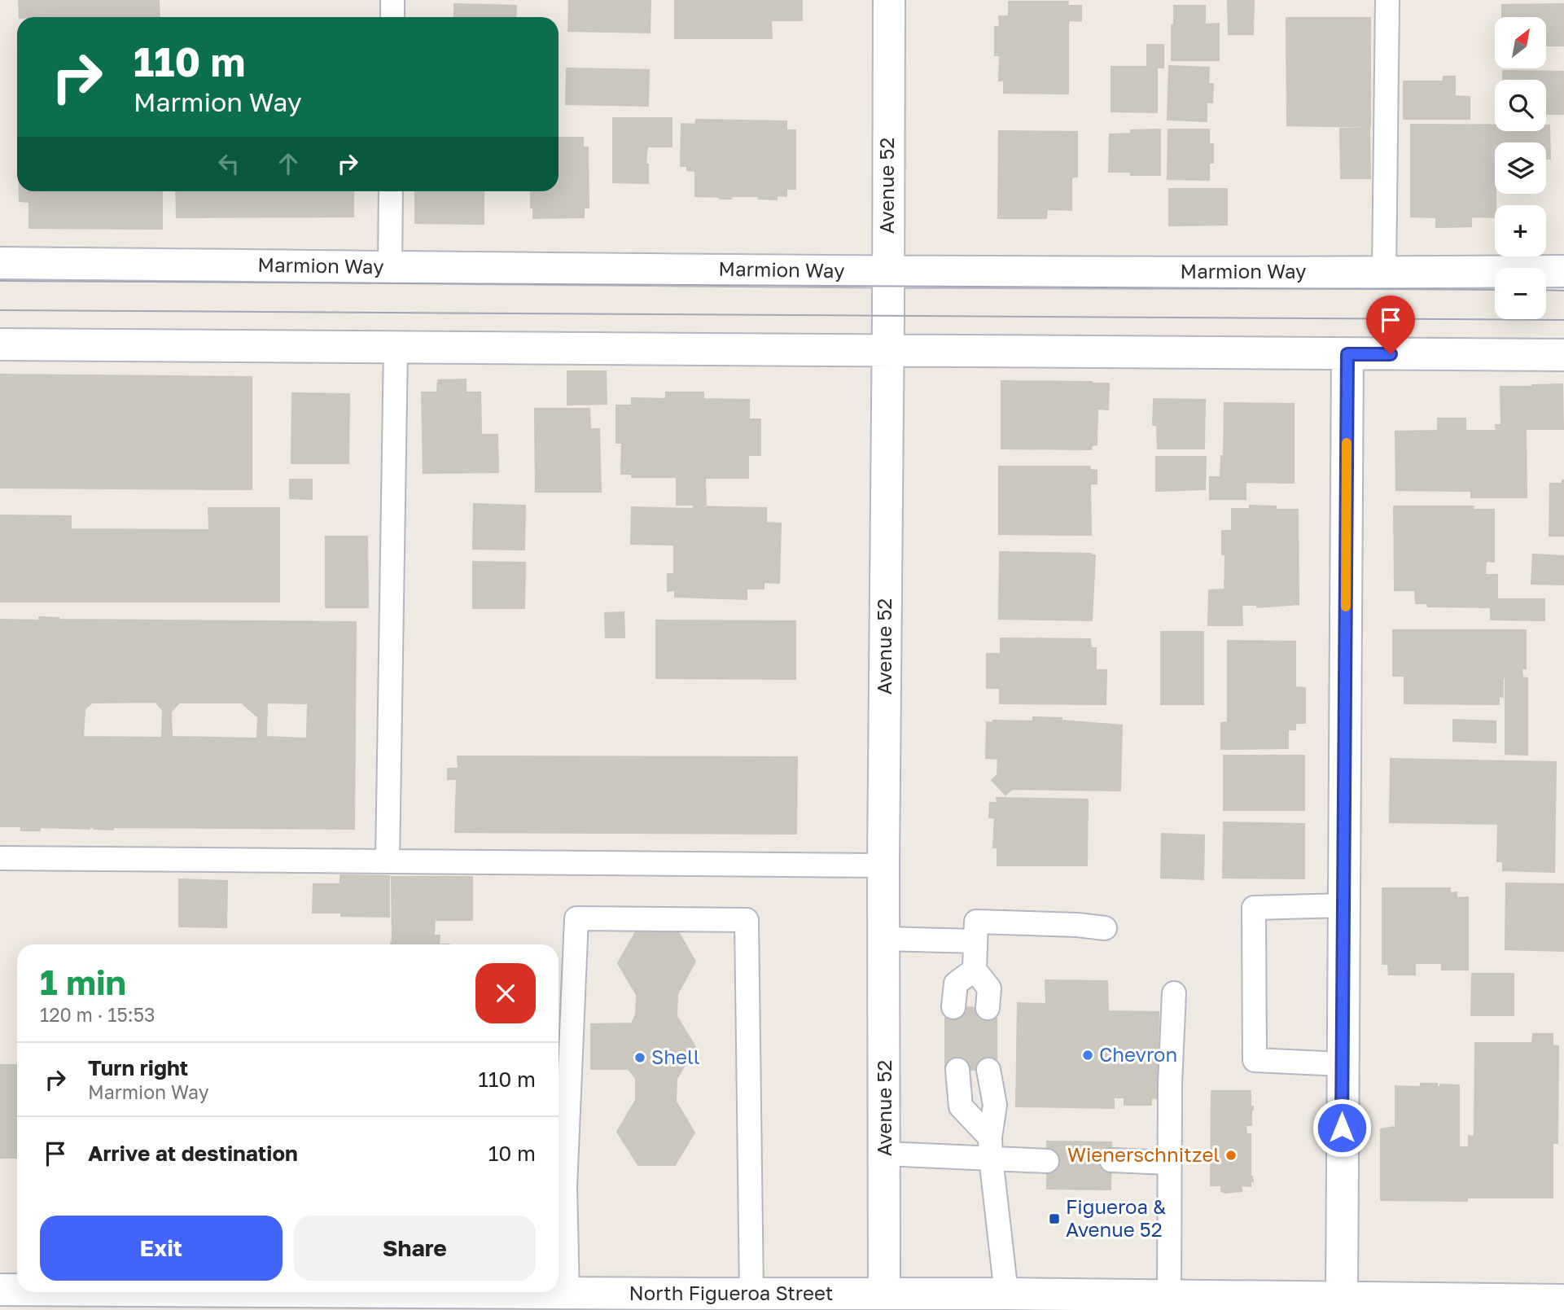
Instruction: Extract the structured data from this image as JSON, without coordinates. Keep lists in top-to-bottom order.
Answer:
{
  "streets": {
    "street": ["Avenue 52", "Marmion Way", "North Figueroa Street"]
  },
  "crossings": [
    ["Avenue 52", "Marmion Way"],
    ["Avenue 52", "North Figueroa Street"]
  ],
  "places": {
    "other": ["Chevron", "Shell", "Wienerschnitzel"],
    "transit": ["Figueroa & Avenue 52"]
  },
  "north": "top right",
  "page": {
    "map_buttons": ["+", "−"],
    "turn": ["110 m", "Marmion Way"],
    "heading": ["1 min", "120 m · 15:53"],
    "list": [
      {
        "name": "Turn right",
        "note": "Marmion Way",
        "value": "110 m"
      },
      {
        "name": "Arrive at destination",
        "value": "10 m"
      }
    ],
    "buttons": ["Exit", "Share"]
  }
}
